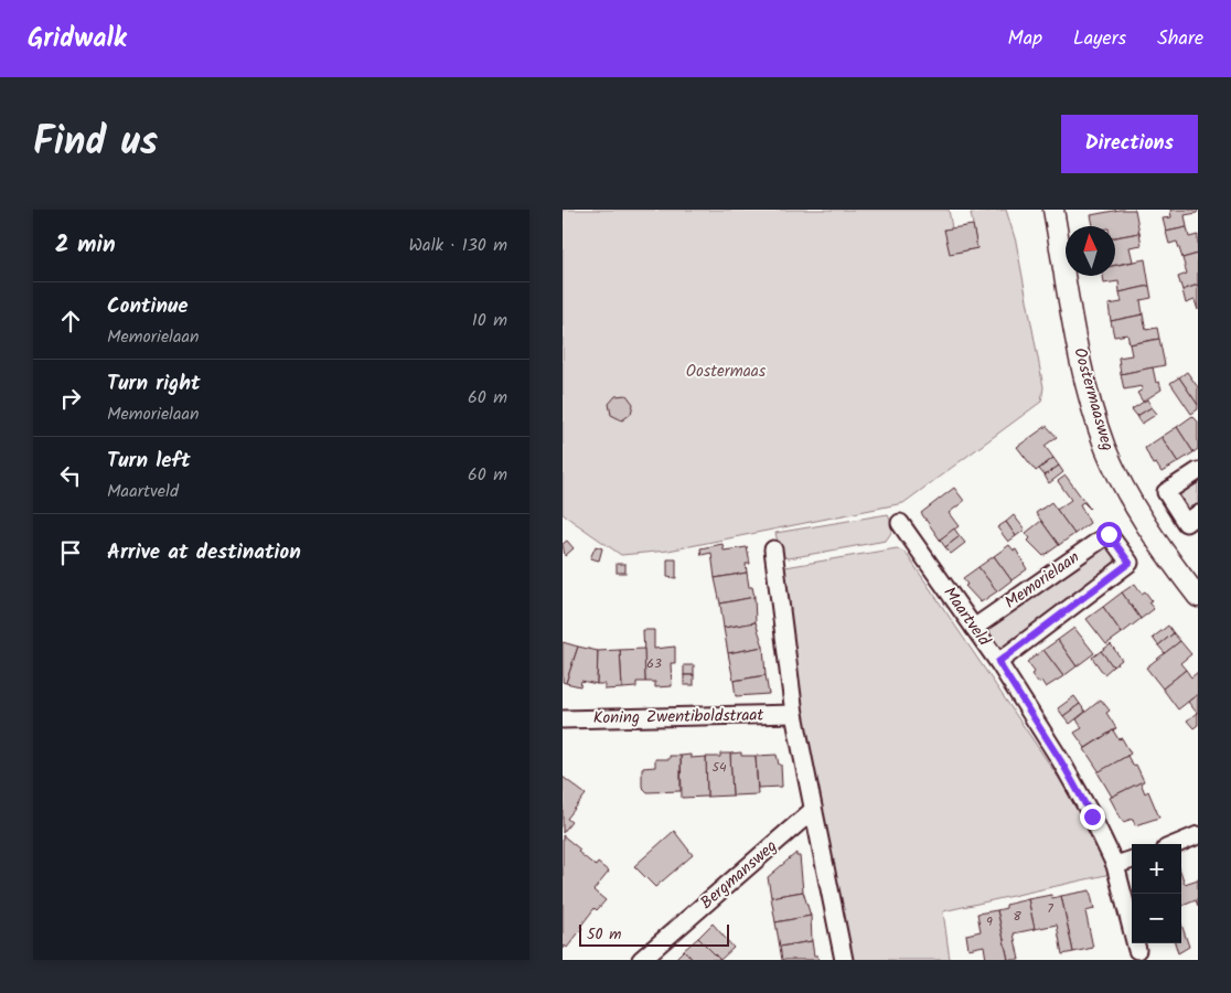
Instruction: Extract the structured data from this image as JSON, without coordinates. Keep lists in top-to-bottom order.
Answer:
{
  "streets": {
    "street": [
      "Oostermaasweg",
      "Memorielaan",
      "Maartveld",
      "Koning Zwentiboldstraat",
      "Bergmansweg"
    ]
  },
  "crossings": [
    ["Memorielaan", "Maartveld"]
  ],
  "parks": ["Oostermaas"],
  "house_numbers": [
    "63",
    "54",
    "7",
    "8",
    "9"
  ],
  "scale_bar": "50 m",
  "north": "top",
  "page": {
    "header": "Gridwalk",
    "nav": ["Map", "Layers", "Share"],
    "title": "Find us",
    "buttons": "Directions",
    "heading": ["2 min", "Walk · 130 m"],
    "list": [
      ["Continue", "Memorielaan", "10 m"],
      ["Turn right", "Memorielaan", "60 m"],
      ["Turn left", "Maartveld", "60 m"],
      "Arrive at destination"
    ],
    "map_buttons": ["+", "−"],
    "scale": "50 m"
  }
}
